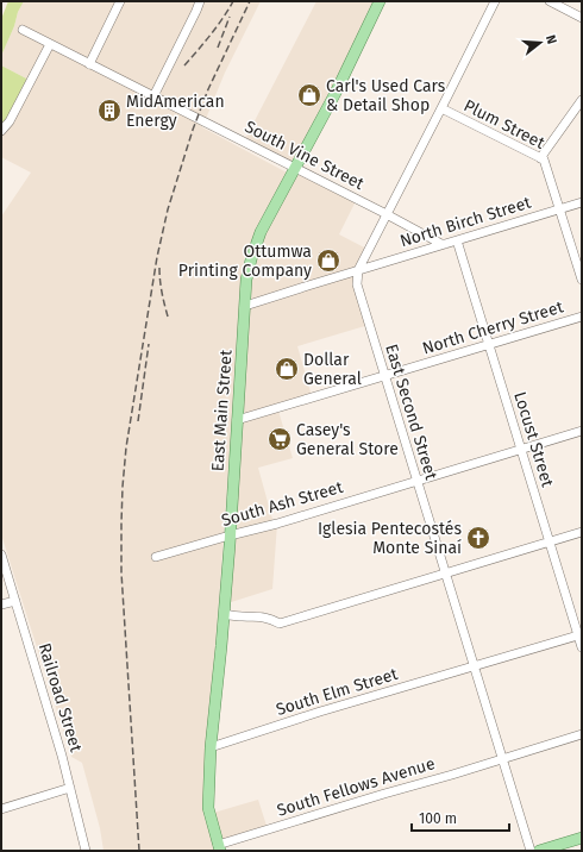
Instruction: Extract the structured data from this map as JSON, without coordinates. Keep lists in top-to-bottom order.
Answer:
{
  "streets": {
    "main road": ["East Main Street"],
    "street": [
      "Plum Street",
      "South Vine Street",
      "North Birch Street",
      "North Cherry Street",
      "East Second Street",
      "Locust Street",
      "South Ash Street",
      "South Elm Street",
      "Railroad Street",
      "South Fellows Avenue"
    ]
  },
  "crossings": [
    ["Plum Street", "North Birch Street"],
    ["South Vine Street", "North Birch Street"],
    ["South Vine Street", "East Main Street"],
    ["North Birch Street", "East Main Street"],
    ["North Birch Street", "East Second Street"],
    ["North Birch Street", "Locust Street"],
    ["North Cherry Street", "East Main Street"],
    ["North Cherry Street", "East Second Street"],
    ["North Cherry Street", "Locust Street"],
    ["East Main Street", "South Ash Street"],
    ["East Main Street", "South Elm Street"],
    ["East Main Street", "South Fellows Avenue"],
    ["East Second Street", "South Ash Street"],
    ["East Second Street", "South Elm Street"],
    ["East Second Street", "South Fellows Avenue"],
    ["Locust Street", "South Ash Street"],
    ["Locust Street", "South Elm Street"]
  ],
  "places": {
    "shop": ["Carl's Used Cars & Detail Shop", "Ottumwa Printing Company", "Dollar General"],
    "building": ["MidAmerican Energy"],
    "supermarket": ["Casey's General Store"],
    "church": ["Iglesia Pentecostés Monte Sinaí"]
  },
  "scale_bar": "100 m",
  "north": "right"
}
